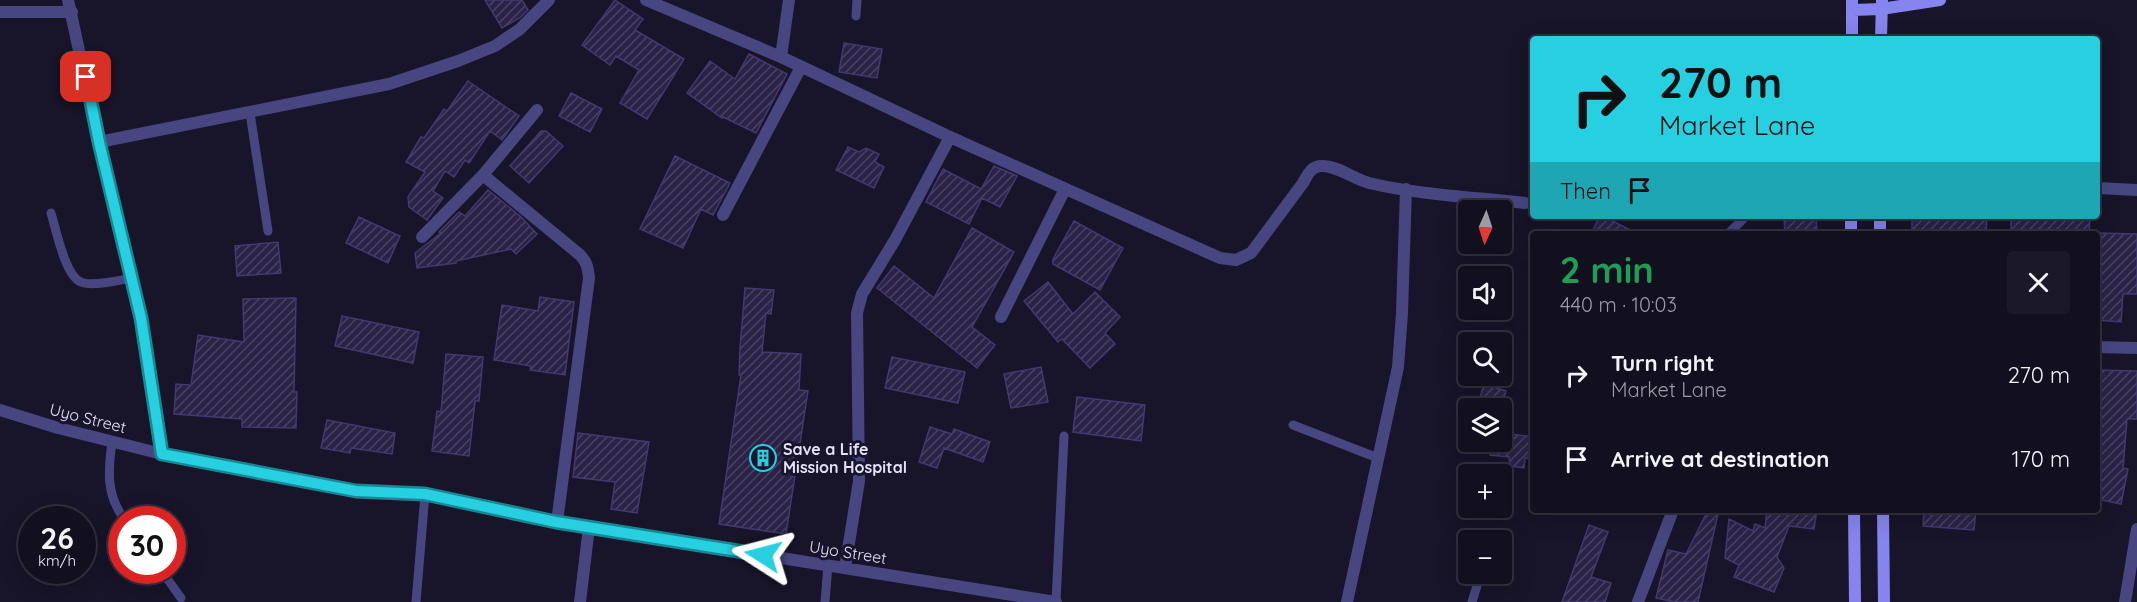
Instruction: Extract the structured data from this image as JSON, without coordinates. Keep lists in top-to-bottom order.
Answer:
{
  "streets": {
    "street": ["Uyo Street"]
  },
  "places": {
    "building": ["Save a Life Mission Hospital"]
  },
  "north": "bottom",
  "page": {
    "turn": ["270 m", "Market Lane"],
    "then": "Then",
    "map_buttons": ["+", "−"],
    "heading": ["2 min", "440 m · 10:03"],
    "list": [
      {
        "name": "Turn right",
        "note": "Market Lane",
        "value": "270 m"
      },
      {
        "name": "Arrive at destination",
        "value": "170 m"
      }
    ],
    "speed": "26 km/h",
    "limit": "30"
  }
}
